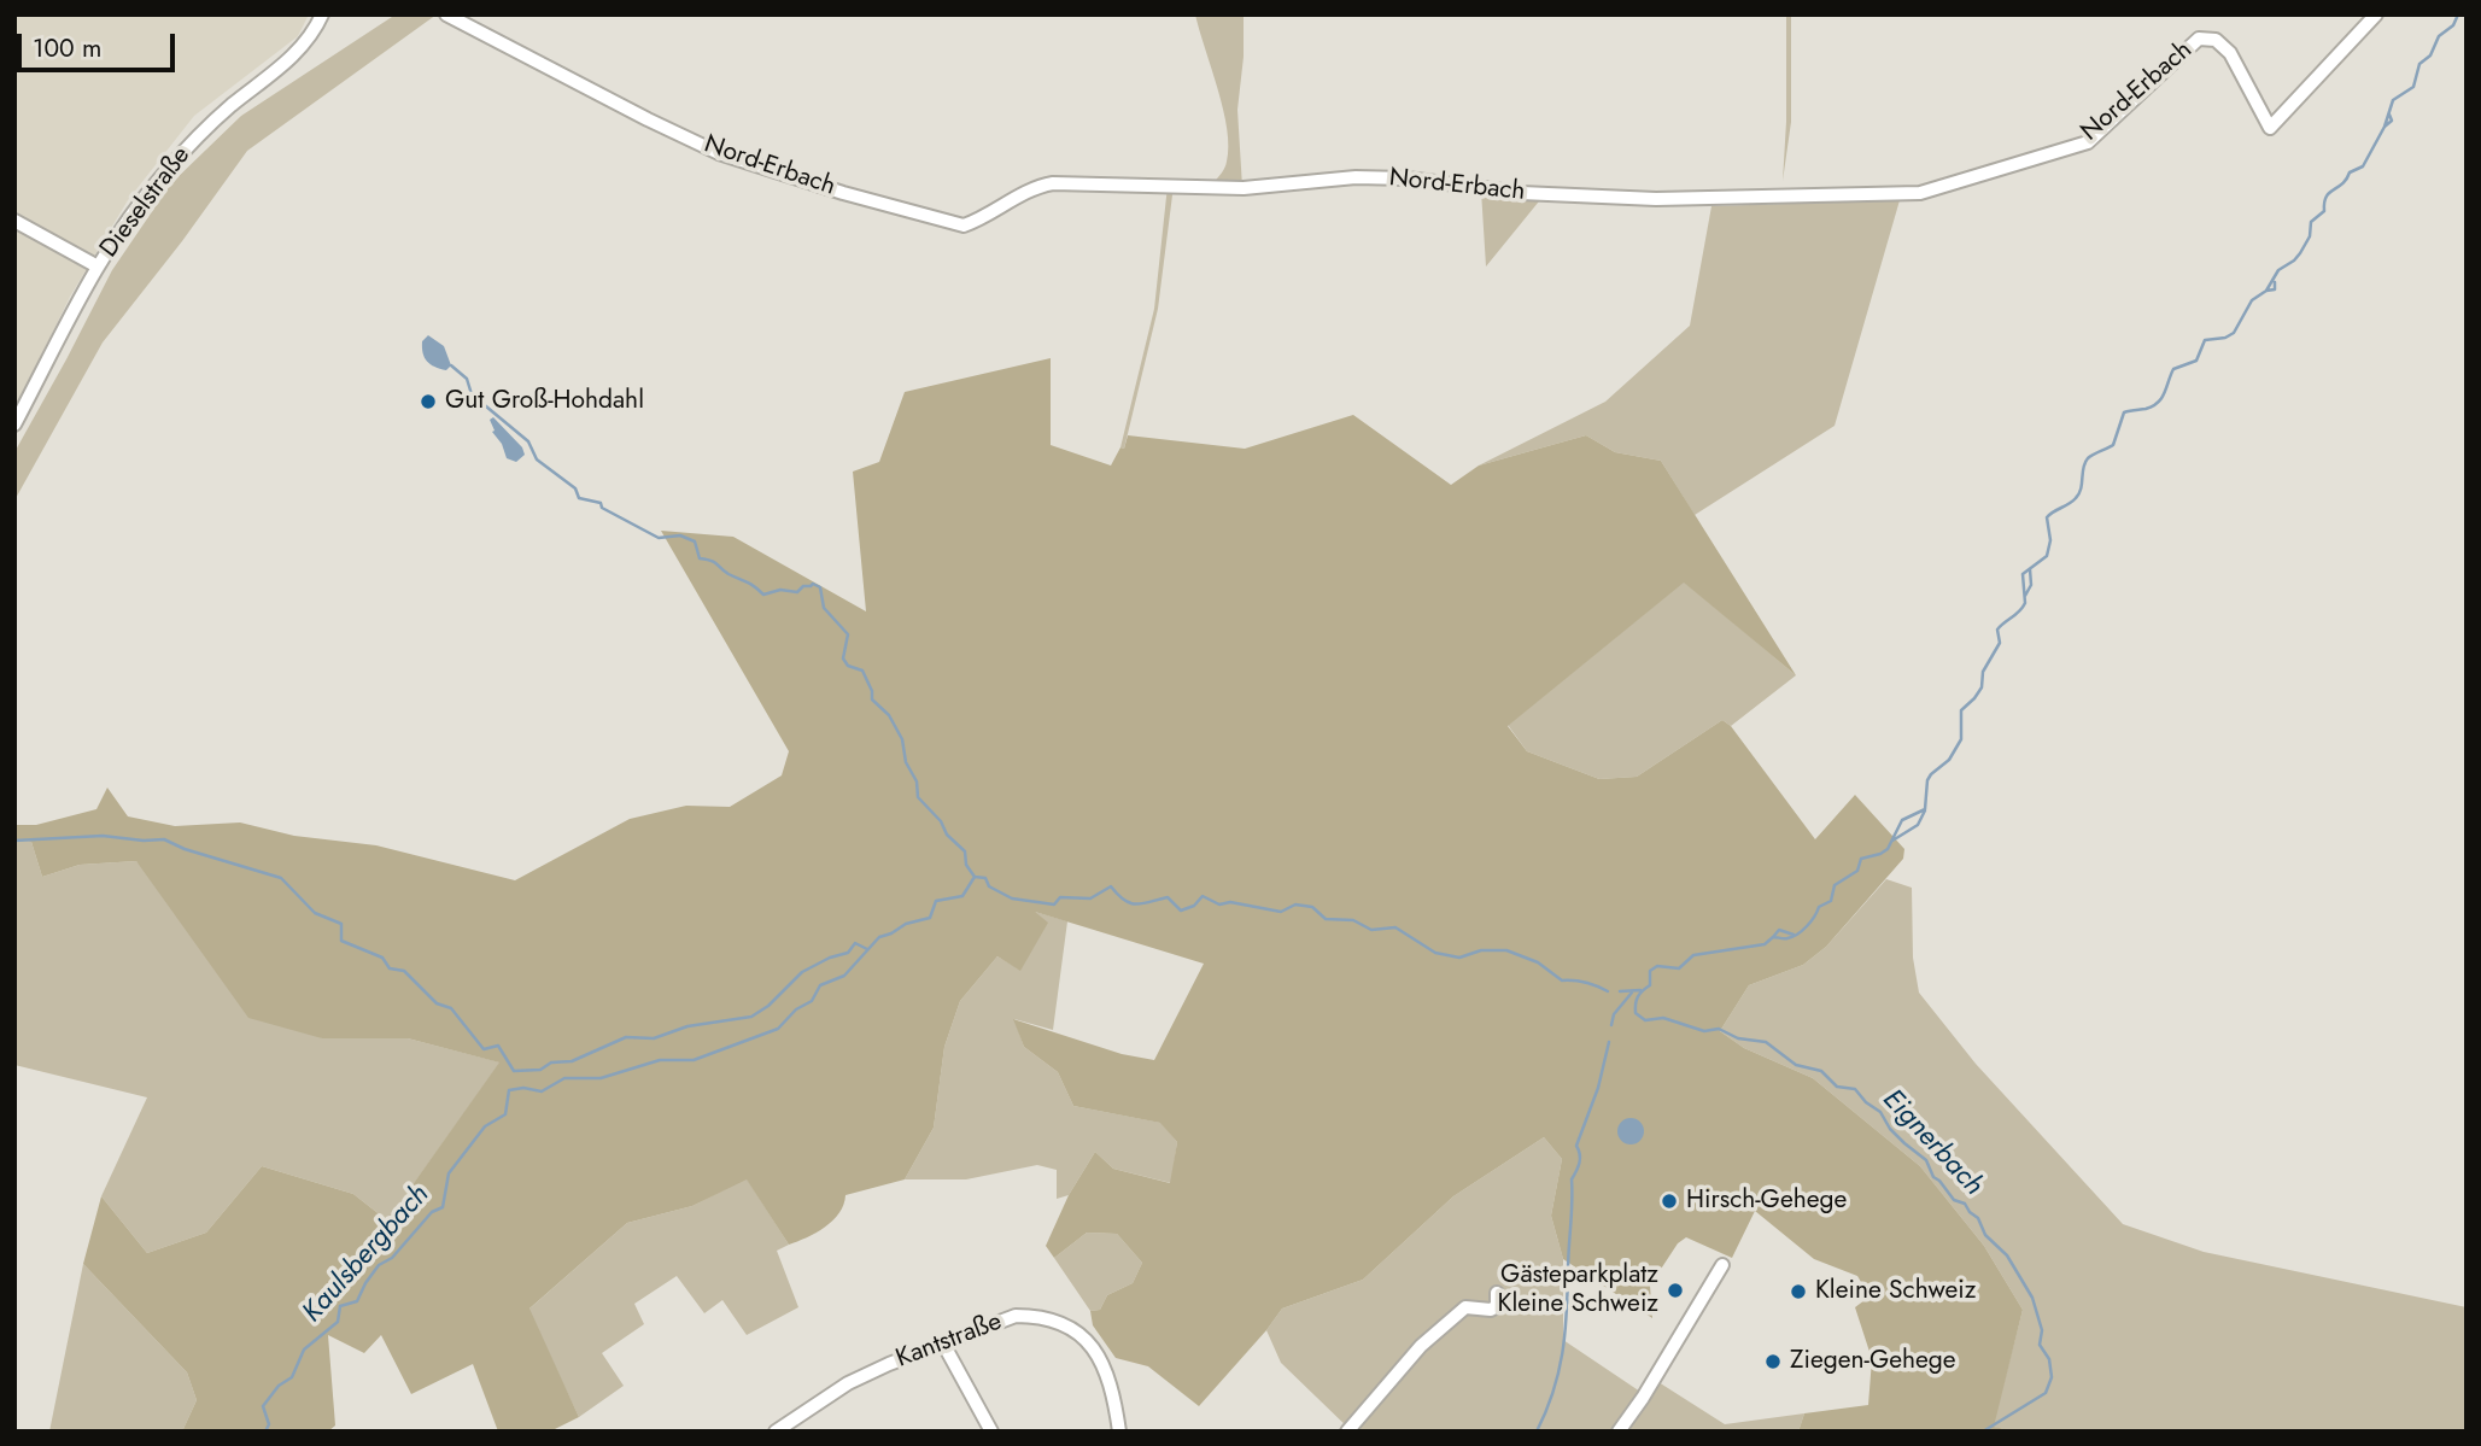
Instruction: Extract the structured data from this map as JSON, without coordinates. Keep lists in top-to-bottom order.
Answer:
{
  "streets": {
    "street": ["Nord-Erbach", "Dieselstraße", "Kantstraße"]
  },
  "water": ["Eignerbach", "Kaulsbergbach"],
  "places": [
    "Gut Groß-Hohdahl",
    "Hirsch-Gehege",
    "Gästeparkplatz Kleine Schweiz",
    "Kleine Schweiz",
    "Ziegen-Gehege"
  ],
  "scale_bar": "100 m"
}
